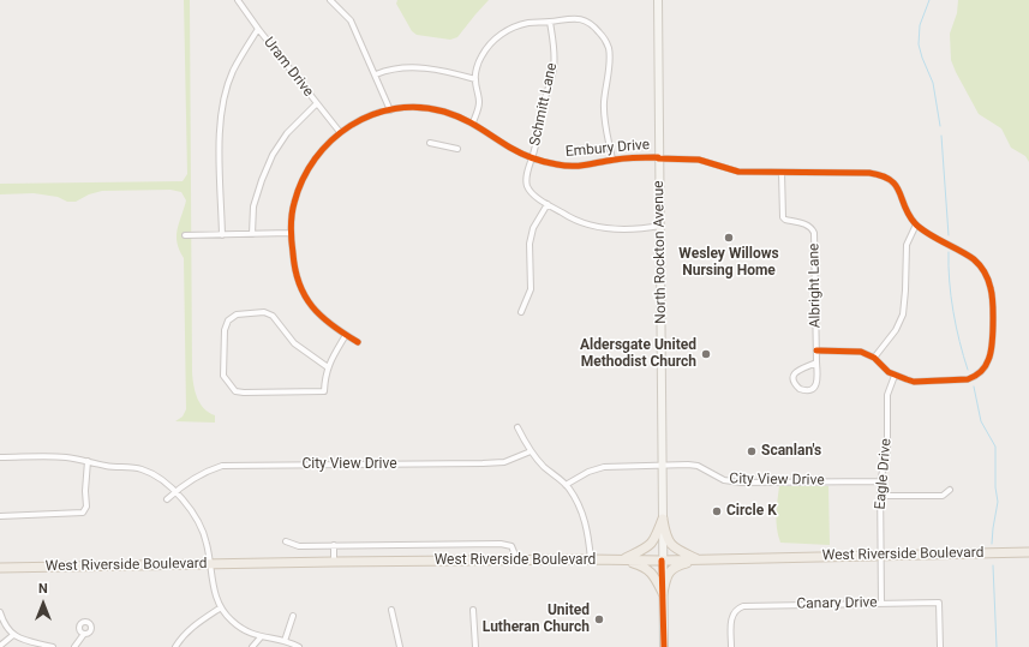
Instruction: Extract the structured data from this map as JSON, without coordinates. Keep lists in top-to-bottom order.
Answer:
{
  "streets": {
    "main road": ["West Riverside Boulevard"],
    "street": [
      "Uram Drive",
      "Schmitt Lane",
      "Embury Drive",
      "North Rockton Avenue",
      "Albright Lane",
      "City View Drive",
      "Eagle Drive",
      "Canary Drive"
    ]
  },
  "crossings": [
    ["Uram Drive", "Embury Drive"],
    ["Schmitt Lane", "Embury Drive"],
    ["Embury Drive", "North Rockton Avenue"],
    ["Embury Drive", "Albright Lane"],
    ["North Rockton Avenue", "City View Drive"],
    ["North Rockton Avenue", "West Riverside Boulevard"],
    ["City View Drive", "Eagle Drive"],
    ["Eagle Drive", "West Riverside Boulevard"],
    ["Eagle Drive", "Canary Drive"]
  ],
  "places": [
    "Wesley Willows Nursing Home",
    "Aldersgate United Methodist Church",
    "Scanlan's",
    "Circle K",
    "United Lutheran Church"
  ],
  "north": "top"
}
